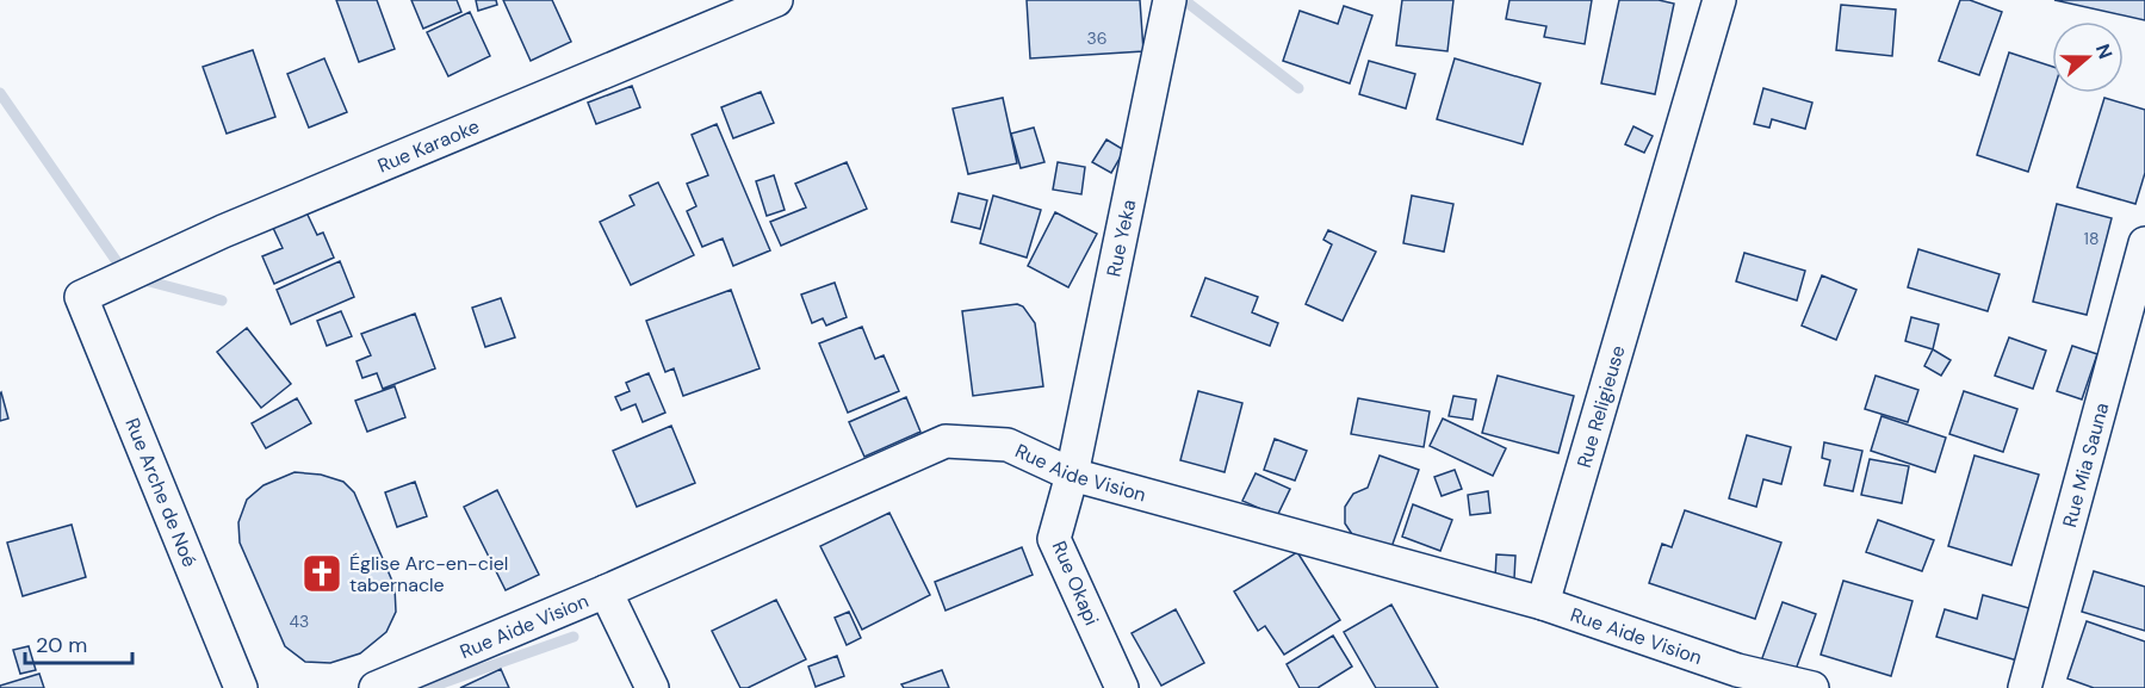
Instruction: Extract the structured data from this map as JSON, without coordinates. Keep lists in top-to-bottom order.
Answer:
{
  "streets": {
    "street": [
      "Rue Karaoke",
      "Rue Yeka",
      "Rue Religieuse",
      "Rue Mia Sauna",
      "Rue Aide Vision",
      "Rue Arche de Noé",
      "Rue Okapi"
    ]
  },
  "crossings": [
    ["Rue Karaoke", "Rue Arche de Noé"],
    ["Rue Yeka", "Rue Aide Vision"],
    ["Rue Yeka", "Rue Okapi"],
    ["Rue Religieuse", "Rue Aide Vision"],
    ["Rue Aide Vision", "Rue Okapi"]
  ],
  "places": {
    "church": ["Église Arc-en-ciel tabernacle"]
  },
  "house_numbers": ["36", "18", "43"],
  "scale_bar": "20 m",
  "north": "right"
}
